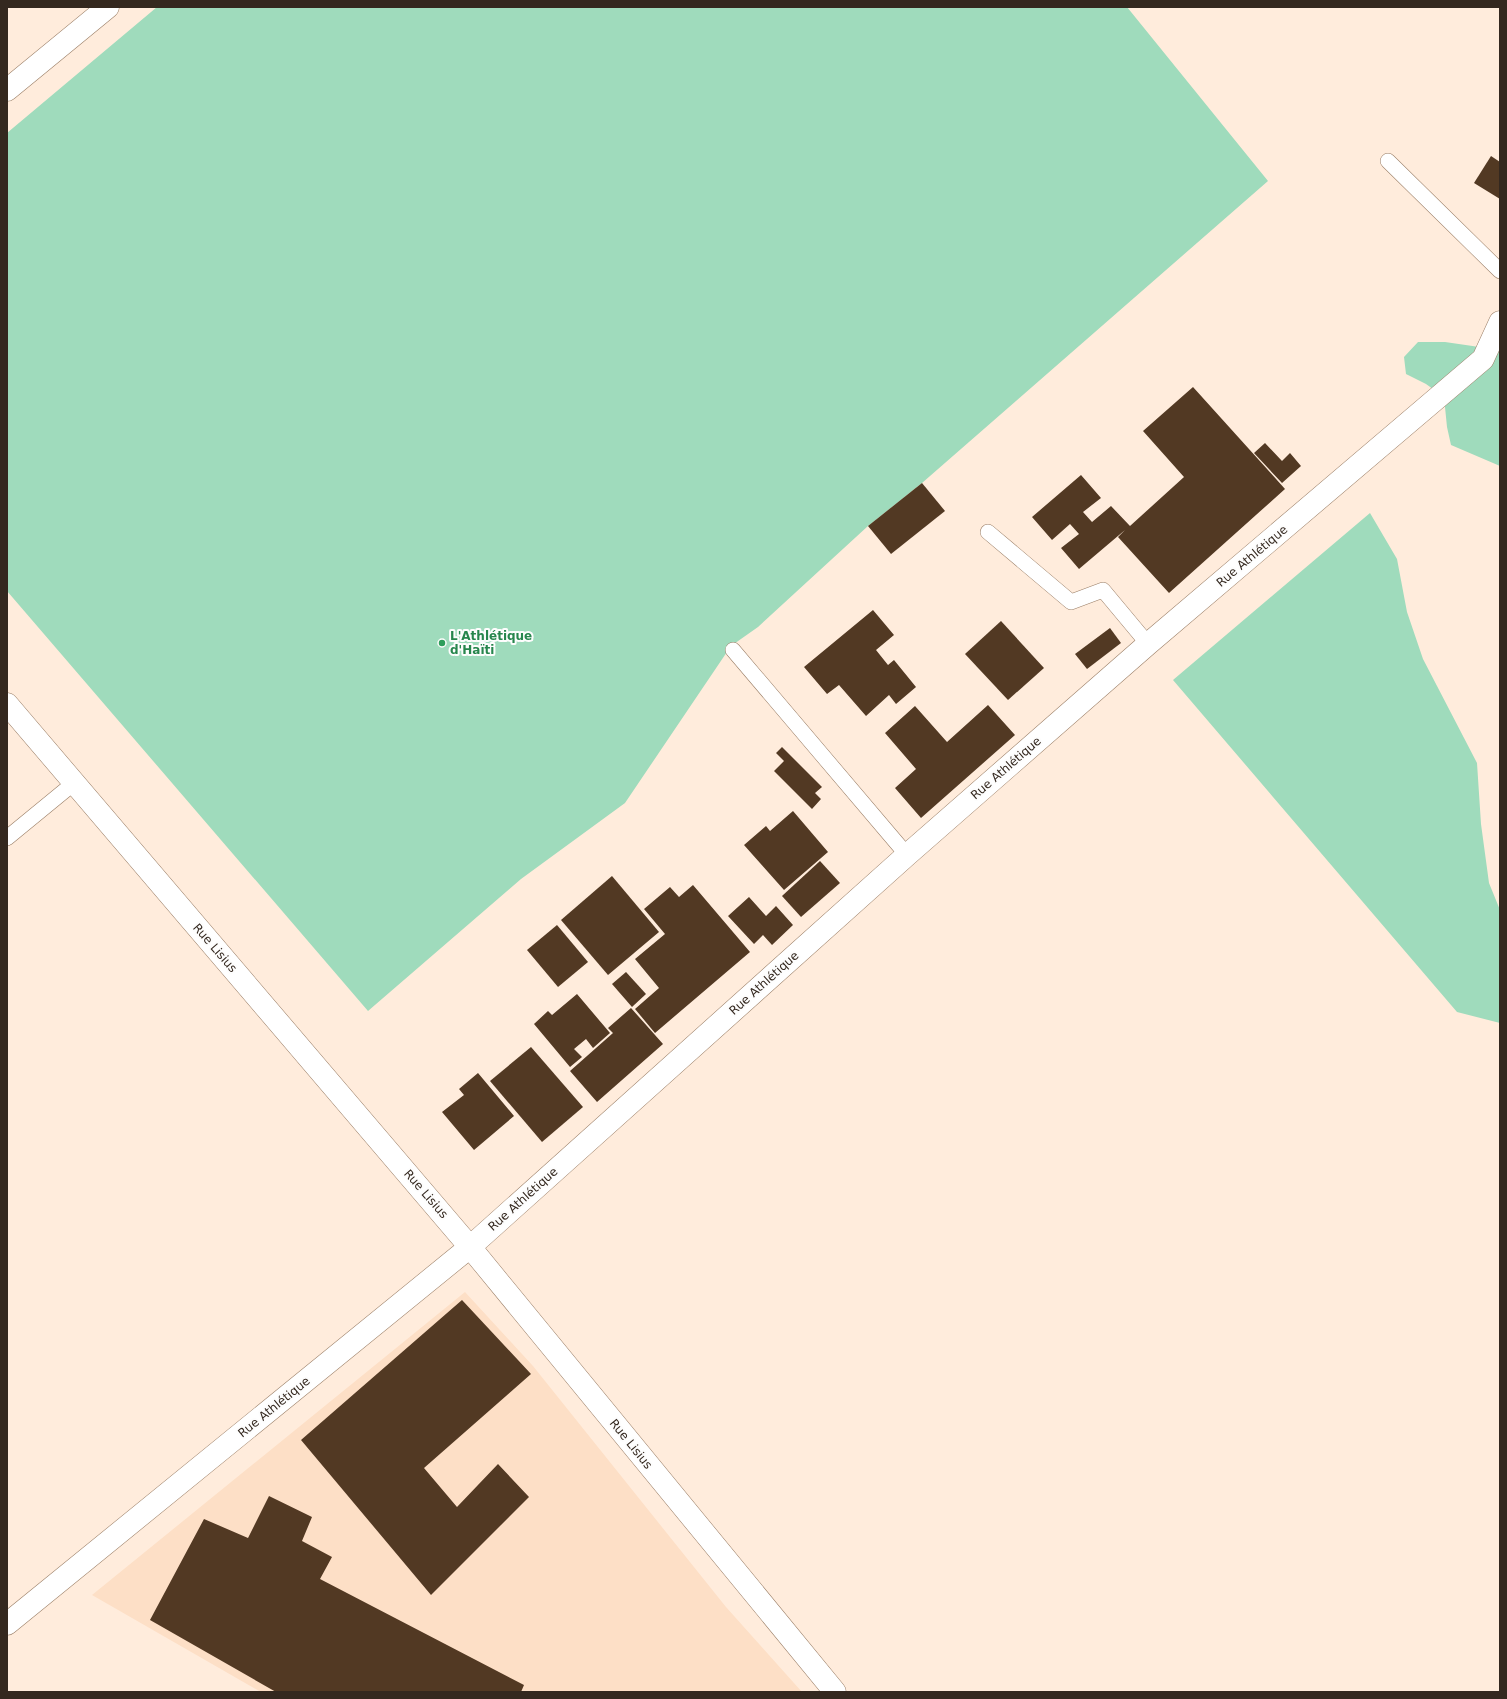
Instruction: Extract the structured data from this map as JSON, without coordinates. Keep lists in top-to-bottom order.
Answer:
{
  "streets": {
    "street": ["Rue Athlétique", "Rue Lisius"]
  },
  "crossings": [
    ["Rue Athlétique", "Rue Lisius"]
  ],
  "places": ["L'Athlétique d'Haïti"]
}
